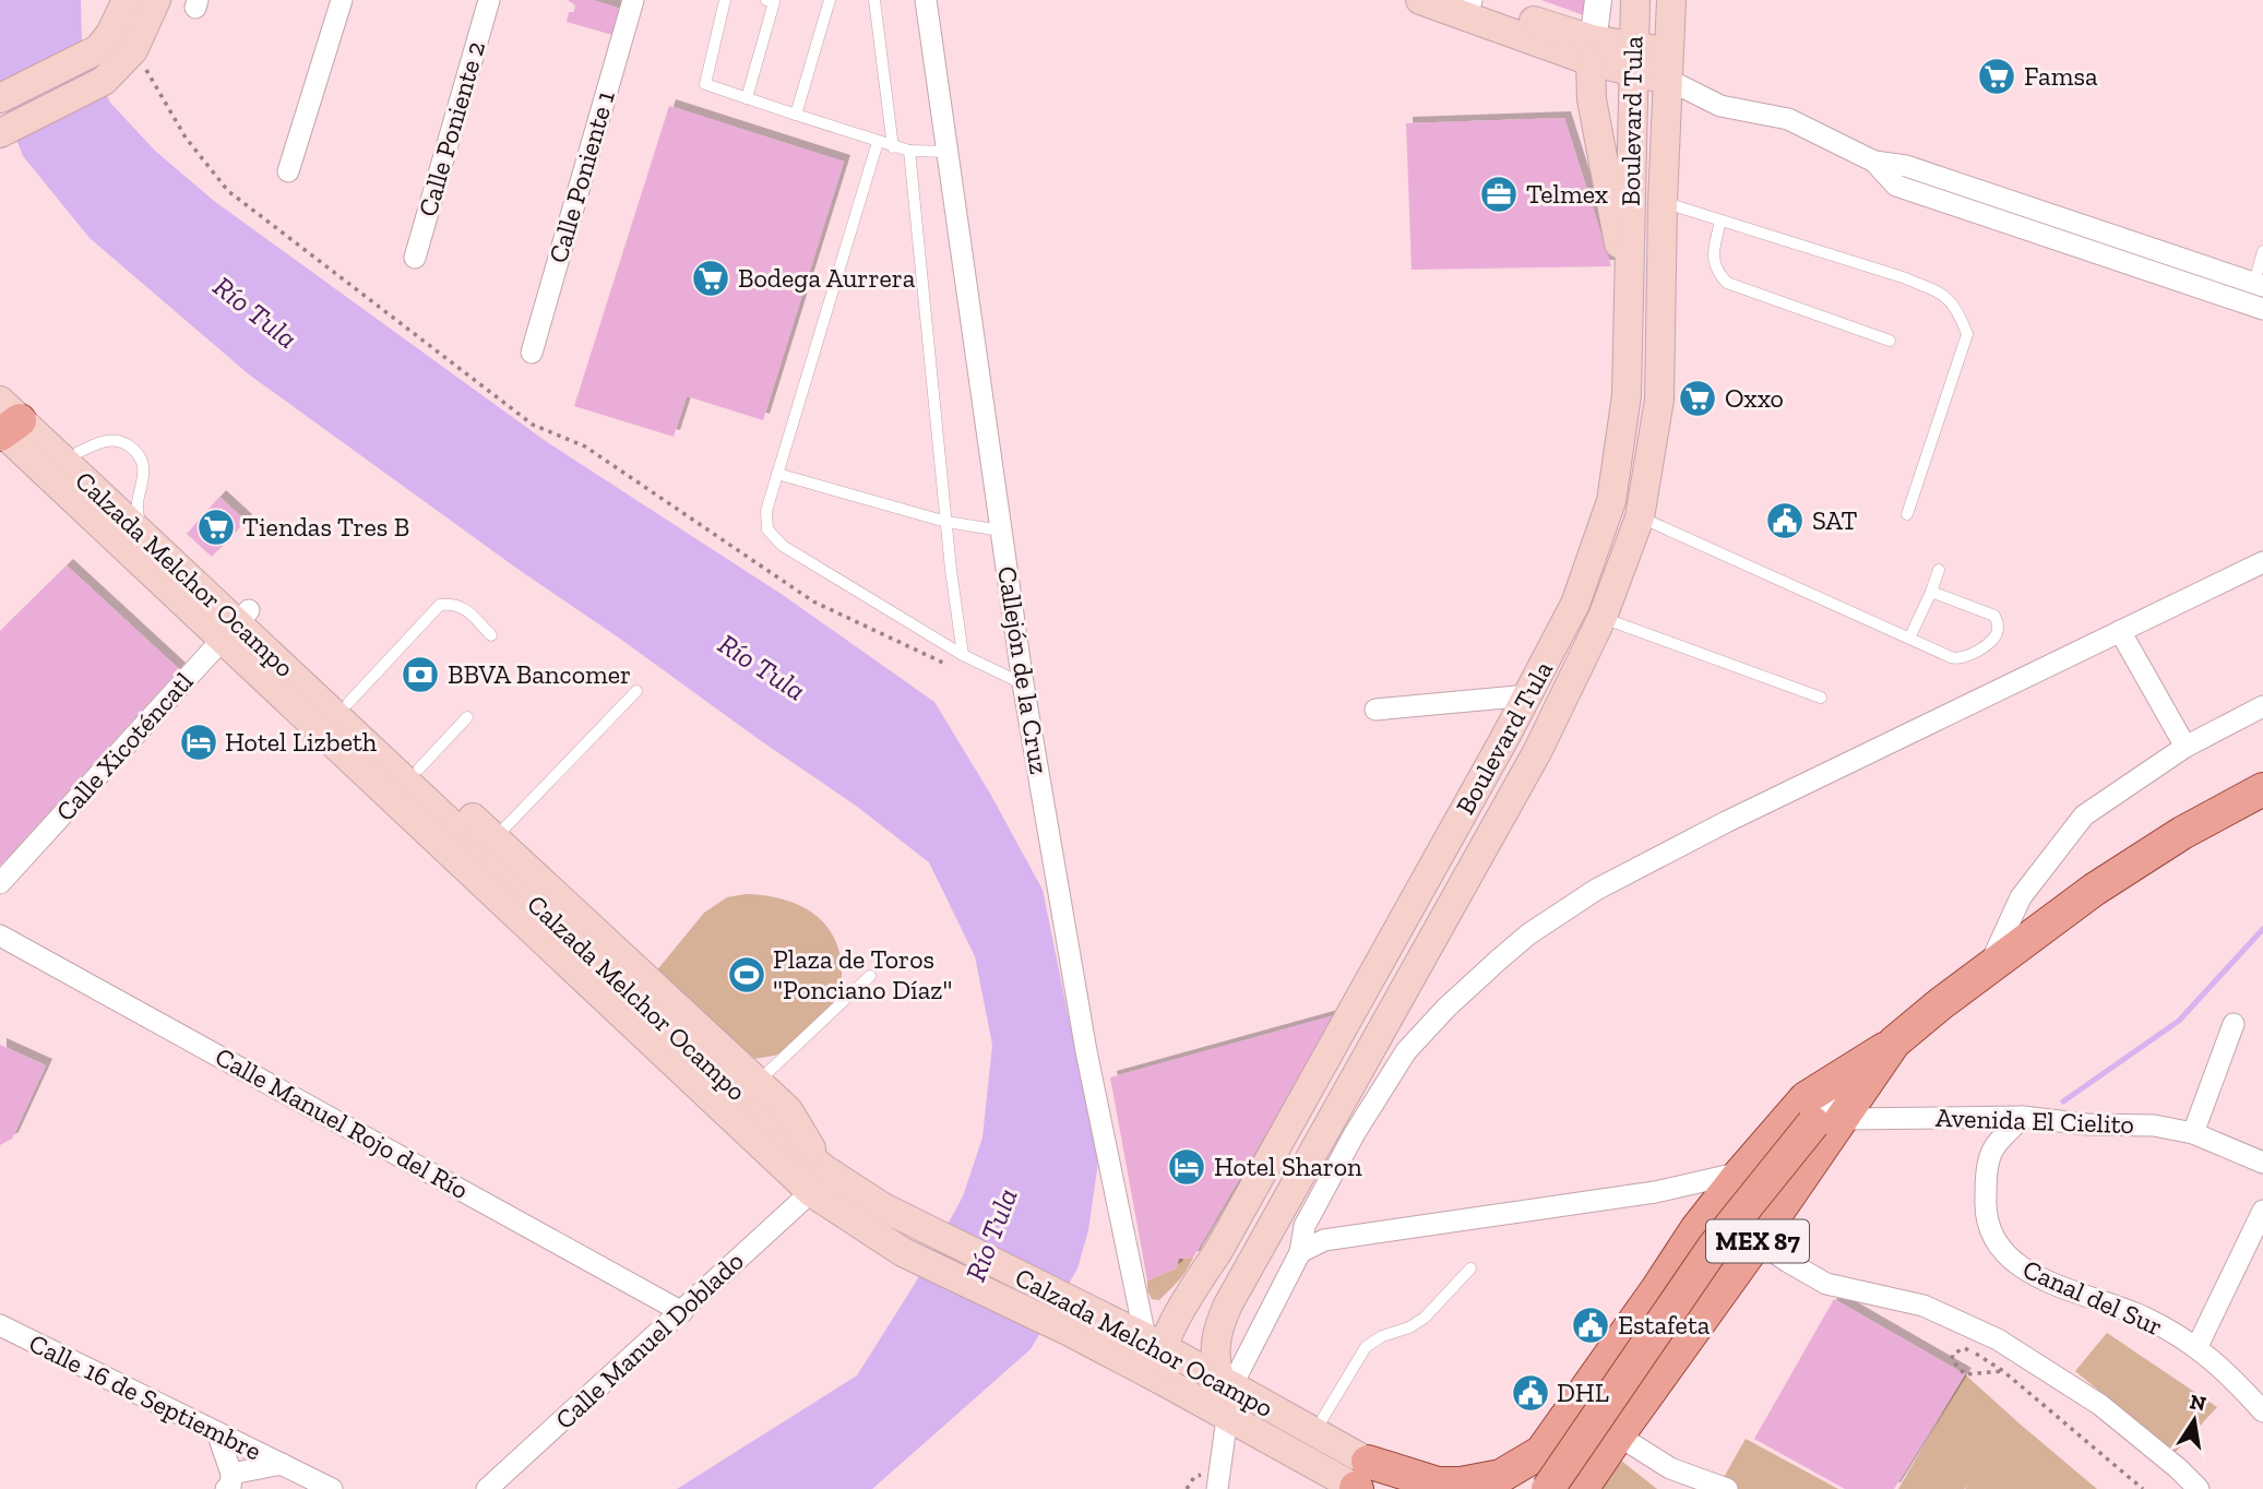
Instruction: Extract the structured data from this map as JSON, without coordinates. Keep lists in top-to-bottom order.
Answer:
{
  "streets": {
    "main road": ["Boulevard Tula", "Calzada Melchor Ocampo", "MEX 87"],
    "street": [
      "Calle Poniente 2",
      "Calle Poniente 1",
      "Callejón de la Cruz",
      "Calle Xicoténcatl",
      "Avenida El Cielito",
      "Calle Manuel Rojo del Río",
      "Canal del Sur",
      "Calle Manuel Doblado",
      "Calle 16 de Septiembre"
    ]
  },
  "crossings": [
    ["Boulevard Tula", "Calzada Melchor Ocampo"],
    ["Boulevard Tula", "Callejón de la Cruz"],
    ["Calzada Melchor Ocampo", "Callejón de la Cruz"],
    ["Calzada Melchor Ocampo", "Calle Xicoténcatl"],
    ["Calzada Melchor Ocampo", "MEX 87"],
    ["Calzada Melchor Ocampo", "Calle Manuel Doblado"],
    ["Avenida El Cielito", "MEX 87"],
    ["Avenida El Cielito", "Canal del Sur"],
    ["Calle Manuel Rojo del Río", "Calle Manuel Doblado"]
  ],
  "water": ["Río Tula"],
  "places": {
    "supermarket": [
      "Famsa",
      "Bodega Aurrera",
      "Oxxo",
      "Tiendas Tres B"
    ],
    "office": ["Telmex"],
    "public building": ["SAT", "Estafeta", "DHL"],
    "bank": ["BBVA Bancomer"],
    "hotel": ["Hotel Lizbeth", "Hotel Sharon"],
    "sports": ["Plaza de Toros \"Ponciano Díaz\""]
  },
  "north": "top"
}
